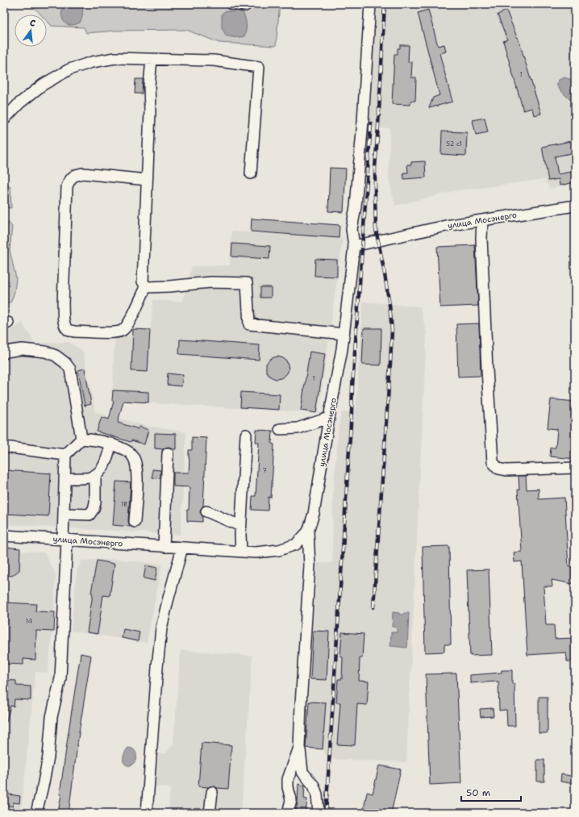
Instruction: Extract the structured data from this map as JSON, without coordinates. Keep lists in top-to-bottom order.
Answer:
{
  "streets": {
    "street": ["улица Мосэнерго"]
  },
  "house_numbers": [
    "1",
    "52 с1",
    "1",
    "7",
    "1В",
    "14"
  ],
  "scale_bar": "50 m",
  "north": "top"
}
